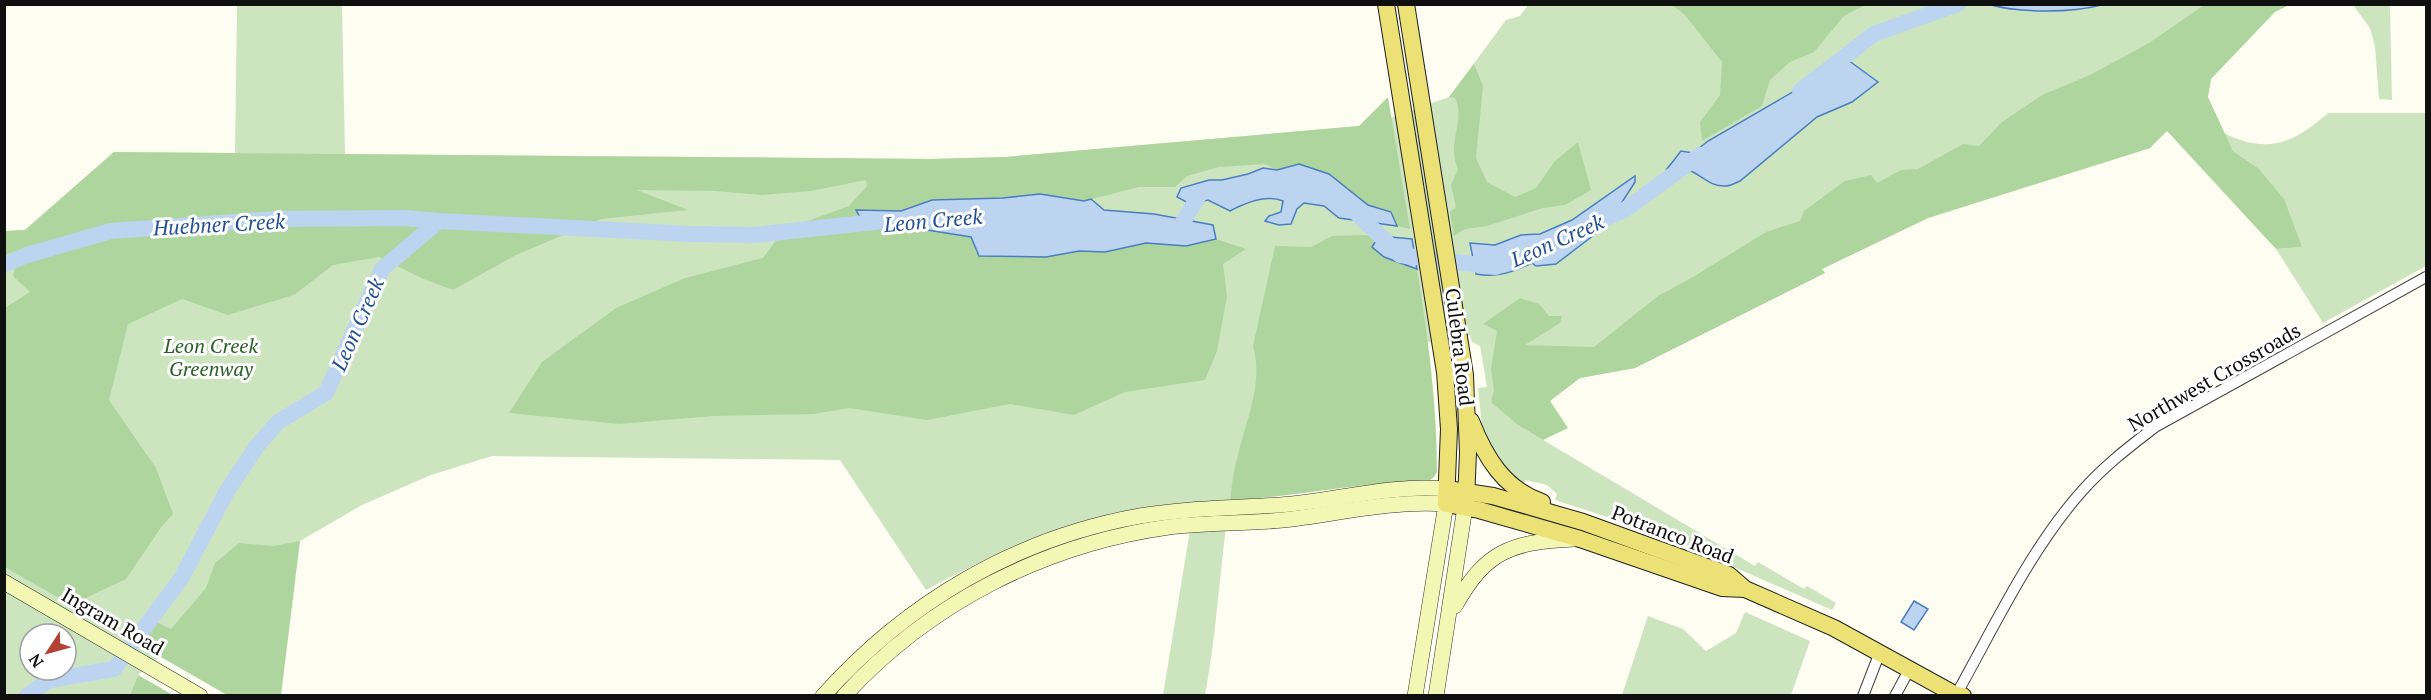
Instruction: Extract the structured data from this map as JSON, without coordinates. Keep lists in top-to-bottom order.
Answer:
{
  "streets": {
    "main road": ["Culebra Road", "Potranco Road"],
    "street": ["Northwest Crossroads", "Ingram Road"]
  },
  "crossings": [
    ["Culebra Road", "Potranco Road"]
  ],
  "water": ["Leon Creek", "Huebner Creek"],
  "parks": ["Leon Creek Greenway"],
  "north": "bottom left"
}
